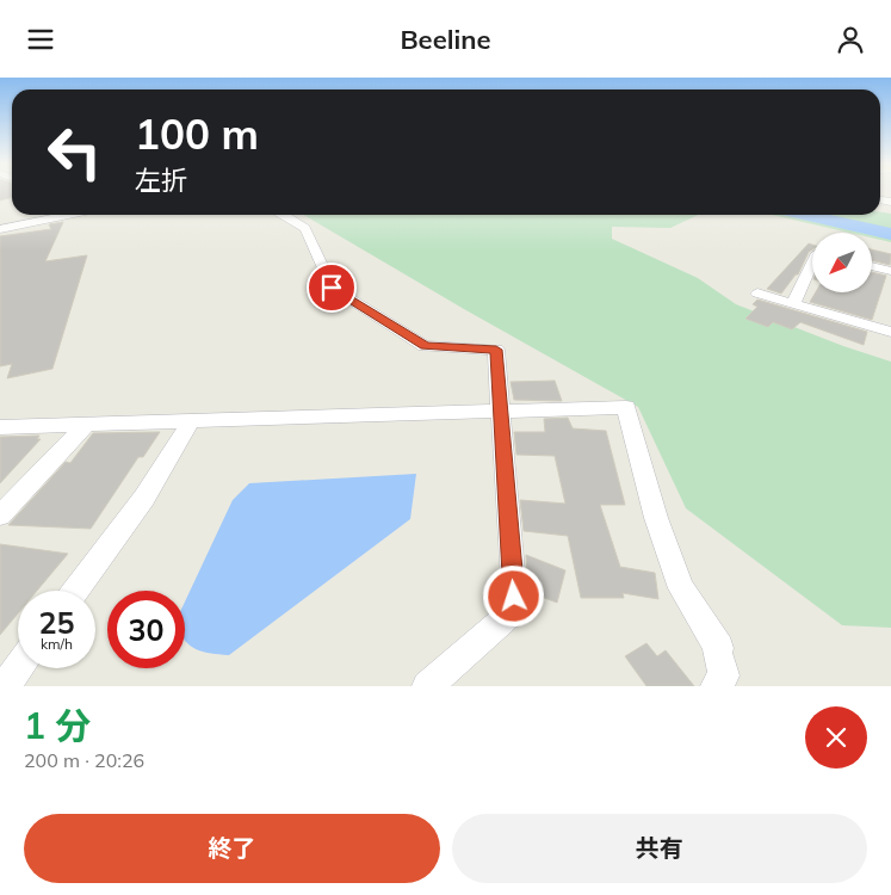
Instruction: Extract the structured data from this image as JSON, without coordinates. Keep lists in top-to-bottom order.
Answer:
{
  "north": "bottom left",
  "page": {
    "header": "Beeline",
    "turn": ["100 m", "左折"],
    "speed": "25 km/h",
    "limit": "30",
    "heading": ["1 分", "200 m · 20:26"],
    "buttons": ["終了", "共有"]
  }
}
